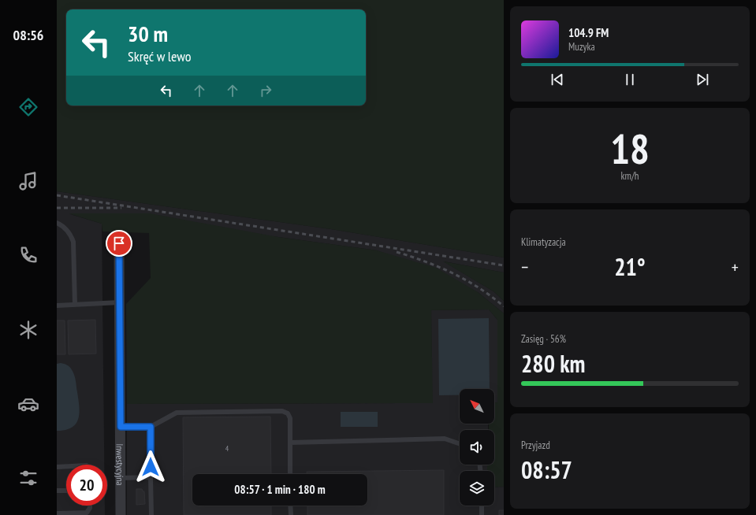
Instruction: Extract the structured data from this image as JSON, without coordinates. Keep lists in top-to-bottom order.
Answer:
{
  "streets": {
    "street": ["Inwestycyjna"]
  },
  "house_numbers": ["4"],
  "north": "top left",
  "page": {
    "tabs": "08:56",
    "turn": ["30 m", "Skręć w lewo"],
    "song": ["104.9 FM", "Muzyka"],
    "tile": [
      ["18", "km/h"],
      "Klimatyzacja",
      ["Zasięg · 56%", "280 km"],
      ["Przyjazd", "08:57"]
    ],
    "heat": ["−", "21°", "+"],
    "limit": "20",
    "trip": "08:57 · 1 min · 180 m"
  }
}
